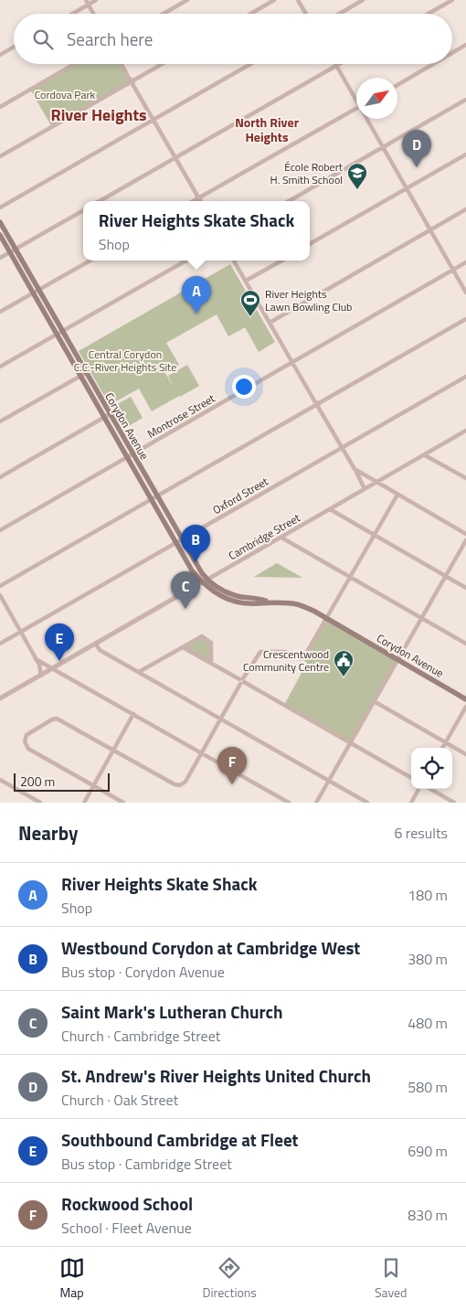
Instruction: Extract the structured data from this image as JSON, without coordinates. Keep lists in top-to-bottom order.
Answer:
{
  "streets": {
    "main road": ["Corydon Avenue"],
    "street": ["Montrose Street", "Oxford Street", "Cambridge Street"]
  },
  "crossings": [
    ["Montrose Street", "Corydon Avenue"],
    ["Corydon Avenue", "Oxford Street"],
    ["Corydon Avenue", "Cambridge Street"]
  ],
  "districts": ["River Heights", "North River Heights"],
  "parks": ["Cordova Park", "Central Corydon C.C.-River Heights Site"],
  "places": {
    "school or university": ["École Robert H. Smith School"],
    "sports": ["River Heights Lawn Bowling Club"],
    "public building": ["Crescentwood Community Centre"]
  },
  "scale_bar": "200 m",
  "north": "top right",
  "page": {
    "search": "Search here",
    "pins": [
      "D",
      "A",
      "B",
      "C",
      "E",
      "F"
    ],
    "popup": ["River Heights Skate Shack", "Shop"],
    "scale": "200 m",
    "heading": ["Nearby", "6 results"],
    "list": [
      {
        "mark": "A",
        "name": "River Heights Skate Shack",
        "note": "Shop",
        "value": "180 m"
      },
      {
        "mark": "B",
        "name": "Westbound Corydon at Cambridge West",
        "note": "Bus stop · Corydon Avenue",
        "value": "380 m"
      },
      {
        "mark": "C",
        "name": "Saint Mark's Lutheran Church",
        "note": "Church · Cambridge Street",
        "value": "480 m"
      },
      {
        "mark": "D",
        "name": "St. Andrew's River Heights United Church",
        "note": "Church · Oak Street",
        "value": "580 m"
      },
      {
        "mark": "E",
        "name": "Southbound Cambridge at Fleet",
        "note": "Bus stop · Cambridge Street",
        "value": "690 m"
      },
      {
        "mark": "F",
        "name": "Rockwood School",
        "note": "School · Fleet Avenue",
        "value": "830 m"
      }
    ],
    "nav": ["Map", "Directions", "Saved"]
  }
}
